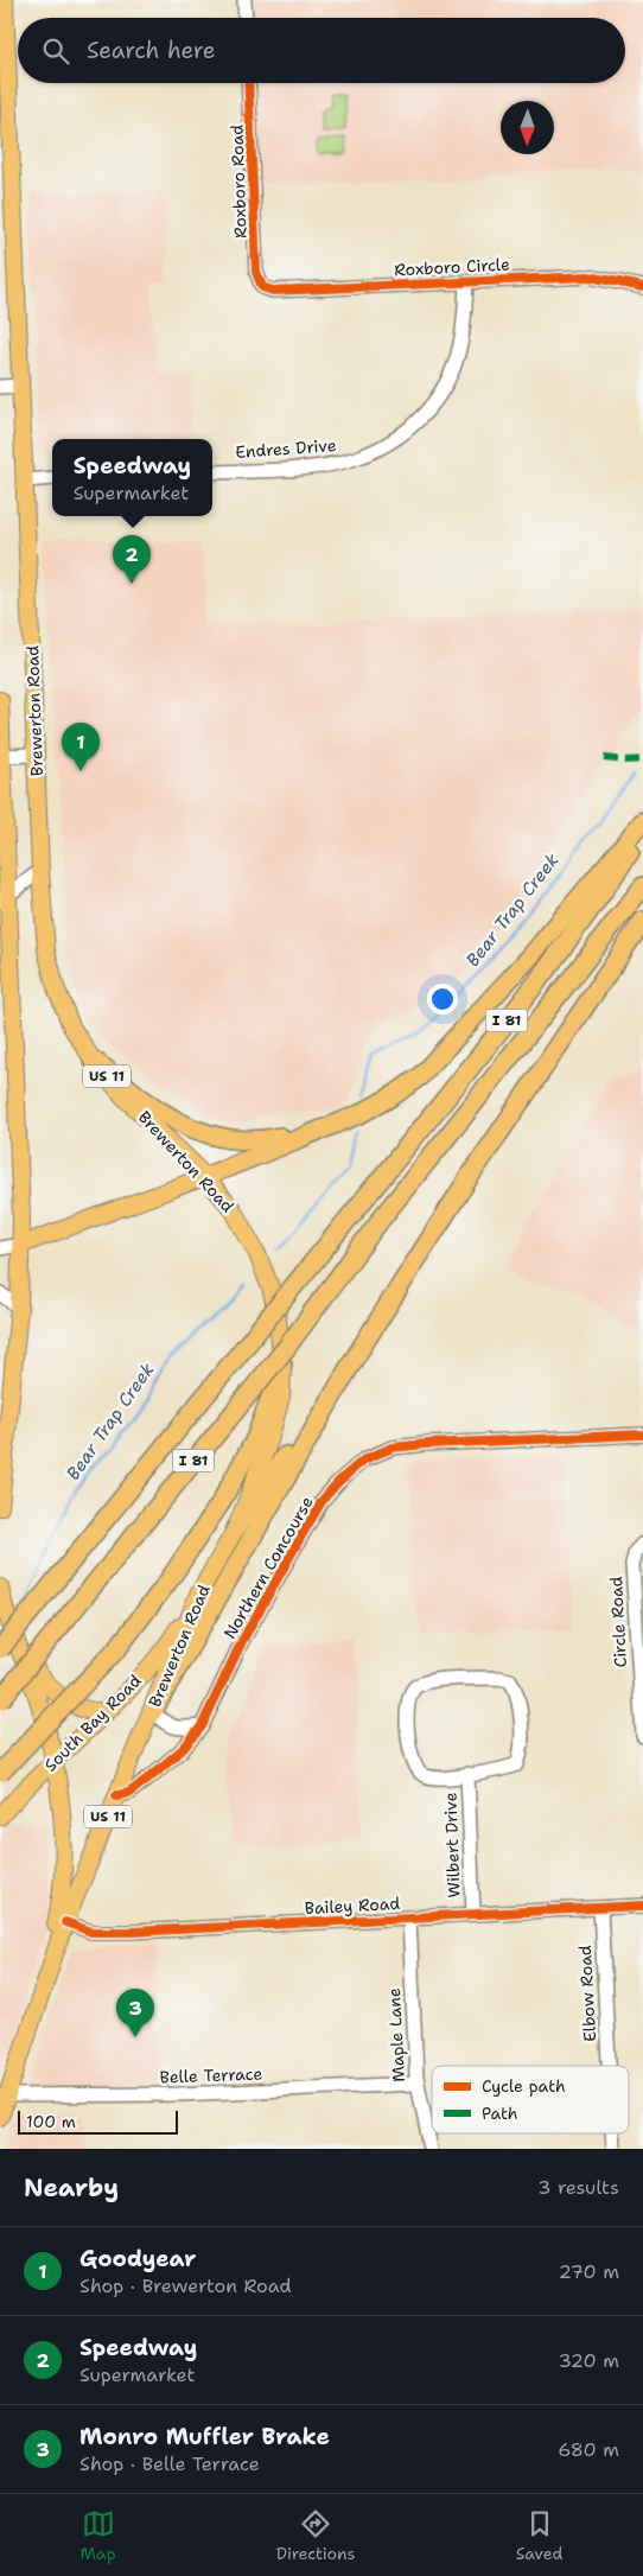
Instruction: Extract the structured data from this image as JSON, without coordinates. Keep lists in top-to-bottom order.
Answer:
{
  "streets": {
    "highway": ["I 81"],
    "main road": ["Brewerton Road", "US 11", "South Bay Road"],
    "street": [
      "Roxboro Road",
      "Roxboro Circle",
      "Endres Drive",
      "Northern Concourse",
      "Circle Road",
      "Wilbert Drive",
      "Bailey Road",
      "Elbow Road",
      "Maple Lane",
      "Belle Terrace"
    ]
  },
  "crossings": [
    ["Roxboro Road", "Roxboro Circle"],
    ["Roxboro Circle", "Endres Drive"],
    ["Brewerton Road", "Northern Concourse"],
    ["Brewerton Road", "South Bay Road"],
    ["Brewerton Road", "Bailey Road"],
    ["Brewerton Road", "Belle Terrace"],
    ["Wilbert Drive", "Bailey Road"],
    ["Bailey Road", "Elbow Road"],
    ["Bailey Road", "Maple Lane"],
    ["Maple Lane", "Belle Terrace"]
  ],
  "water": ["Bear Trap Creek"],
  "legend": ["Cycle path", "Path"],
  "scale_bar": "100 m",
  "north": "bottom",
  "page": {
    "search": "Search here",
    "popup": ["Speedway", "Supermarket"],
    "pins": ["2", "1", "3"],
    "scale": "100 m",
    "heading": ["Nearby", "3 results"],
    "list": [
      {
        "mark": "1",
        "name": "Goodyear",
        "note": "Shop · Brewerton Road",
        "value": "270 m"
      },
      {
        "mark": "2",
        "name": "Speedway",
        "note": "Supermarket",
        "value": "320 m"
      },
      {
        "mark": "3",
        "name": "Monro Muffler Brake",
        "note": "Shop · Belle Terrace",
        "value": "680 m"
      }
    ],
    "nav": ["Map", "Directions", "Saved"]
  }
}
